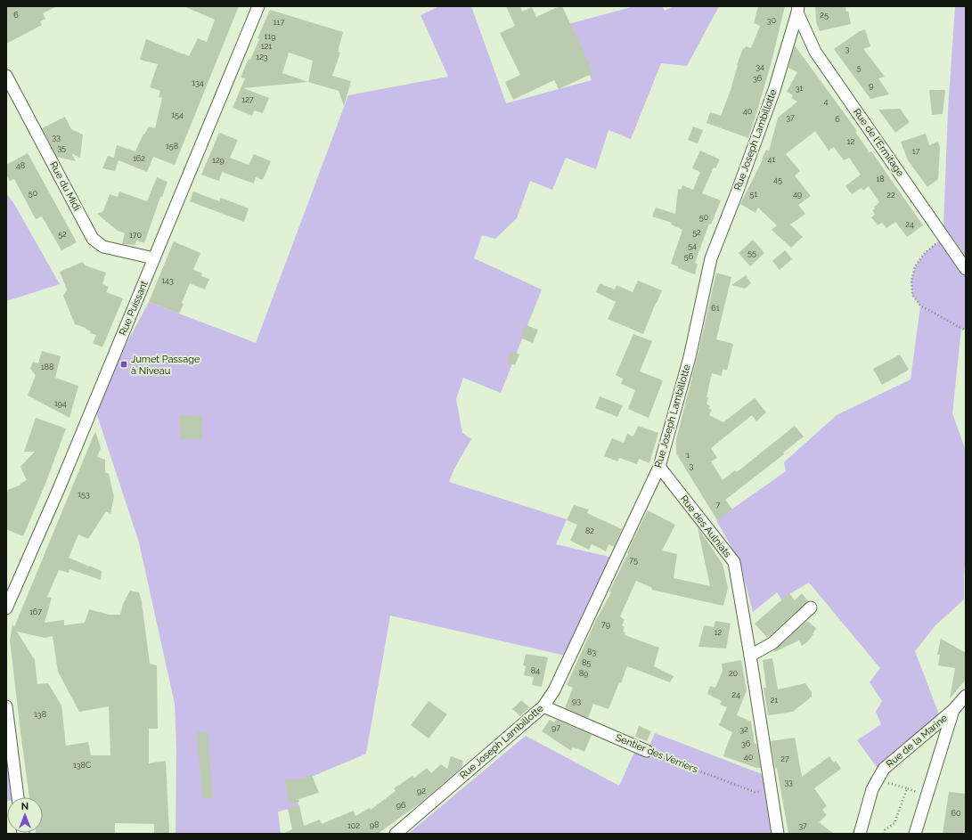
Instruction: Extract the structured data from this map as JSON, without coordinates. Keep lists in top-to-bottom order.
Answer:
{
  "streets": {
    "street": [
      "Rue Joseph Lambillotte",
      "Rue de l'Ermitage",
      "Rue du Midi",
      "Rue Puissant",
      "Rue des Aulniats",
      "Rue de la Marine",
      "Sentier des Verriers"
    ]
  },
  "crossings": [
    ["Rue Joseph Lambillotte", "Rue de l'Ermitage"],
    ["Rue Joseph Lambillotte", "Rue des Aulniats"],
    ["Rue Joseph Lambillotte", "Sentier des Verriers"],
    ["Rue du Midi", "Rue Puissant"],
    ["Rue des Aulniats", "Sentier des Verriers"]
  ],
  "places": {
    "transit": ["Jumet Passage à Niveau"]
  },
  "house_numbers": [
    "6",
    "25",
    "30",
    "117",
    "119",
    "121",
    "3",
    "123",
    "34",
    "5",
    "36",
    "134",
    "9",
    "31",
    "127",
    "4",
    "40",
    "154",
    "37",
    "6",
    "33",
    "12",
    "158",
    "35",
    "17",
    "162",
    "41",
    "129",
    "48",
    "18",
    "45",
    "50",
    "51",
    "49",
    "22",
    "50",
    "24",
    "52",
    "52",
    "170",
    "54",
    "55",
    "56",
    "143",
    "61",
    "188",
    "194",
    "1",
    "3",
    "153",
    "7",
    "82",
    "75",
    "167",
    "79",
    "12",
    "83",
    "85",
    "84",
    "89",
    "20",
    "24",
    "21",
    "93",
    "138",
    "97",
    "32",
    "36",
    "40",
    "27",
    "138C",
    "33",
    "92",
    "96",
    "60",
    "98",
    "102",
    "37"
  ],
  "north": "top"
}
